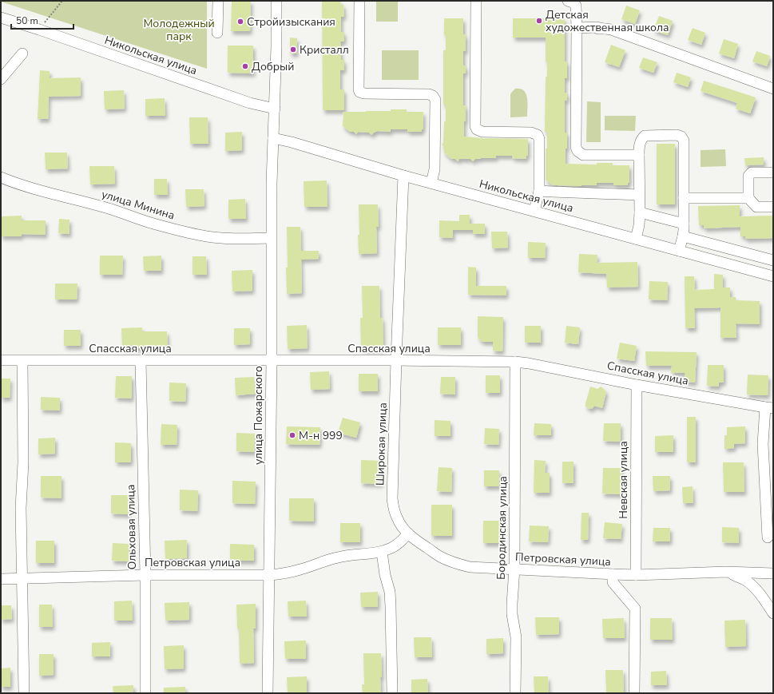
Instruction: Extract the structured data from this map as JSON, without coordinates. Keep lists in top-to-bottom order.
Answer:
{
  "streets": {
    "street": [
      "Никольская улица",
      "улица Минина",
      "Спасская улица",
      "улица Пожарского",
      "Широкая улица",
      "Невская улица",
      "Ольховая улица",
      "Бородинская улица",
      "Петровская улица"
    ]
  },
  "crossings": [
    ["Никольская улица", "улица Пожарского"],
    ["Никольская улица", "Широкая улица"],
    ["улица Минина", "улица Пожарского"],
    ["Спасская улица", "улица Пожарского"],
    ["Спасская улица", "Широкая улица"],
    ["Спасская улица", "Невская улица"],
    ["Спасская улица", "Ольховая улица"],
    ["Спасская улица", "Бородинская улица"],
    ["улица Пожарского", "Петровская улица"],
    ["Широкая улица", "Петровская улица"],
    ["Невская улица", "Петровская улица"],
    ["Ольховая улица", "Петровская улица"],
    ["Бородинская улица", "Петровская улица"]
  ],
  "parks": ["Молодежный парк"],
  "places": [
    "Детская художественная школа",
    "Стройизыскания",
    "Кристалл",
    "Добрый",
    "М-н 999"
  ],
  "scale_bar": "50 m"
}
